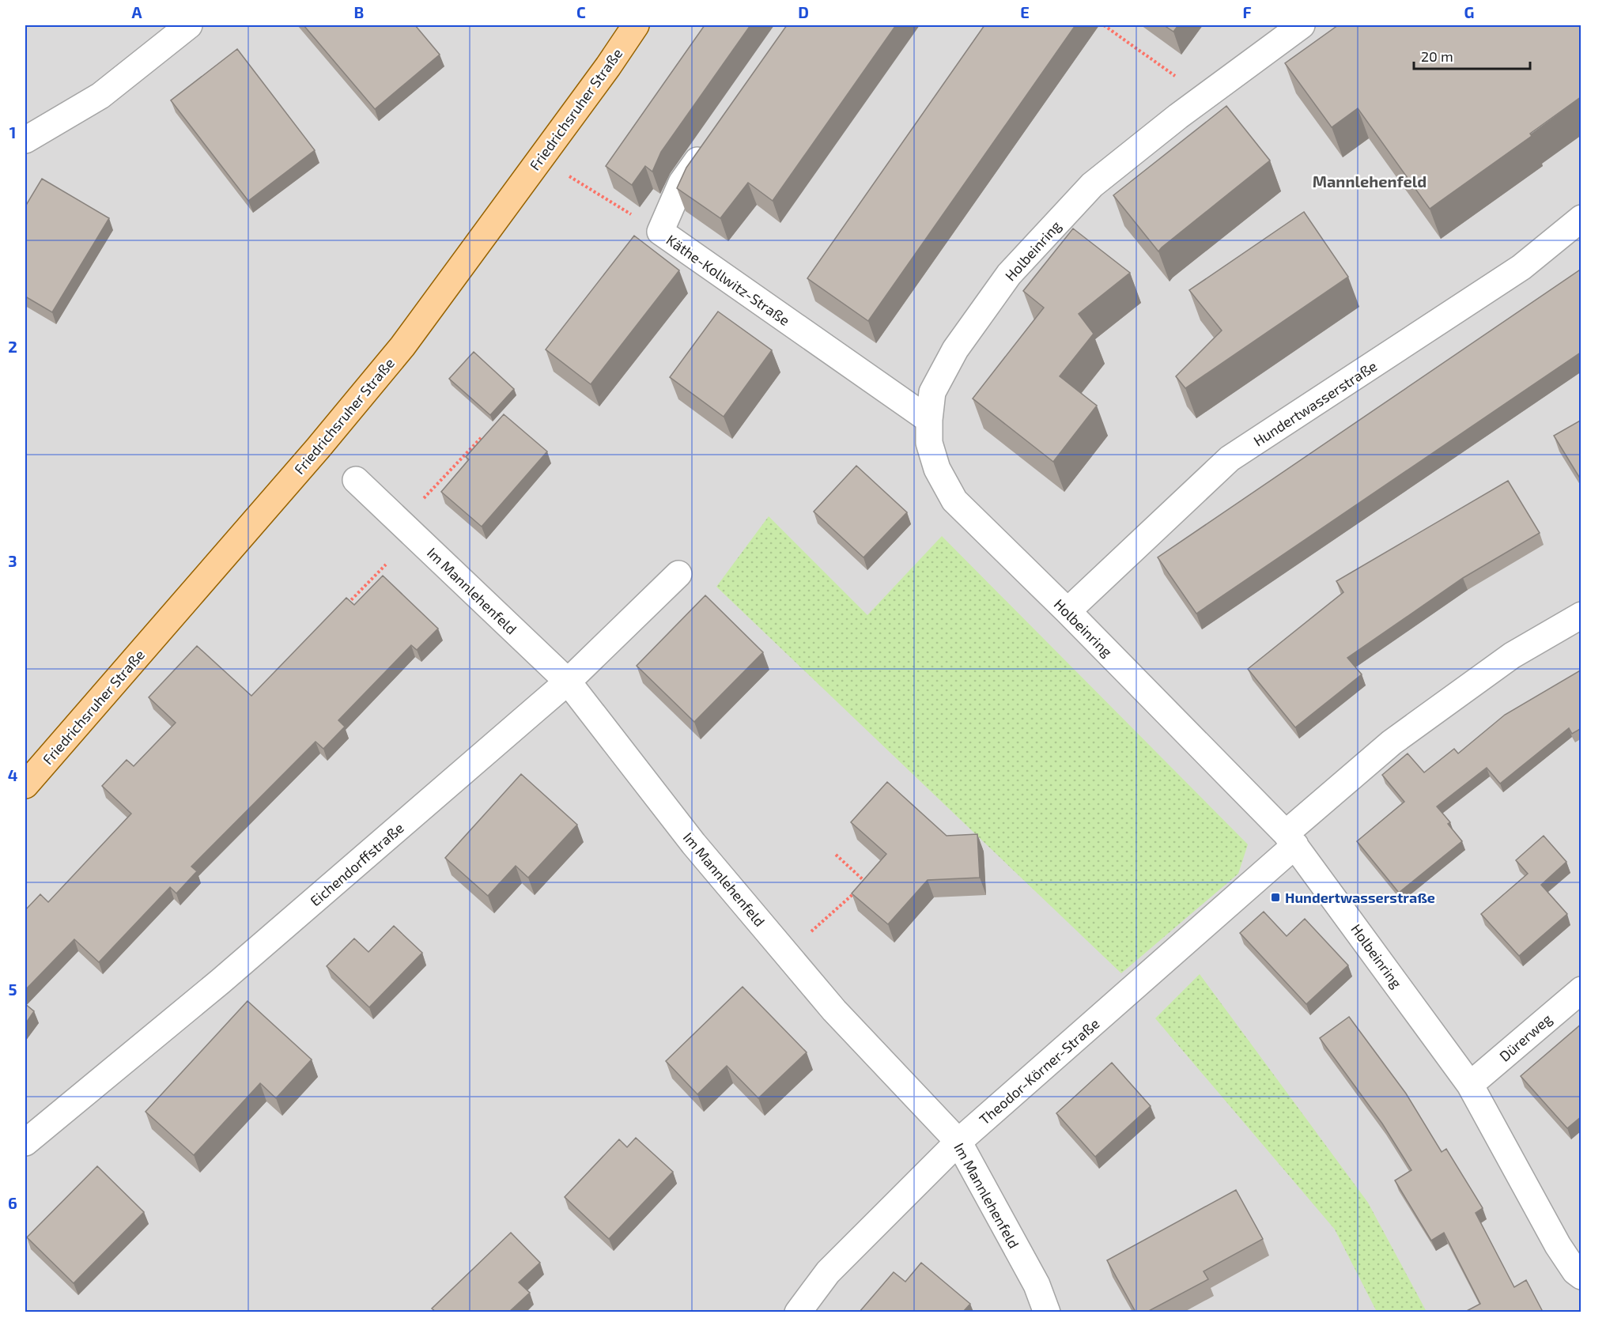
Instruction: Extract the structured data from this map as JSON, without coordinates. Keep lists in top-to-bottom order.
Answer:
{
  "streets": {
    "main road": ["Friedrichsruher Straße"],
    "street": [
      "Holbeinring",
      "Käthe-Kollwitz-Straße",
      "Hundertwasserstraße",
      "Im Mannlehenfeld",
      "Eichendorffstraße",
      "Dürerweg",
      "Theodor-Körner-Straße"
    ]
  },
  "crossings": [
    ["Holbeinring", "Käthe-Kollwitz-Straße"],
    ["Holbeinring", "Hundertwasserstraße"],
    ["Holbeinring", "Dürerweg"],
    ["Holbeinring", "Theodor-Körner-Straße"],
    ["Im Mannlehenfeld", "Eichendorffstraße"],
    ["Im Mannlehenfeld", "Theodor-Körner-Straße"]
  ],
  "districts": ["Mannlehenfeld"],
  "places": {
    "transit": ["Hundertwasserstraße"]
  },
  "scale_bar": "20 m",
  "grid": {
    "columns": [
      "A",
      "B",
      "C",
      "D",
      "E",
      "F",
      "G"
    ],
    "rows": [
      "1",
      "2",
      "3",
      "4",
      "5",
      "6"
    ]
  }
}
